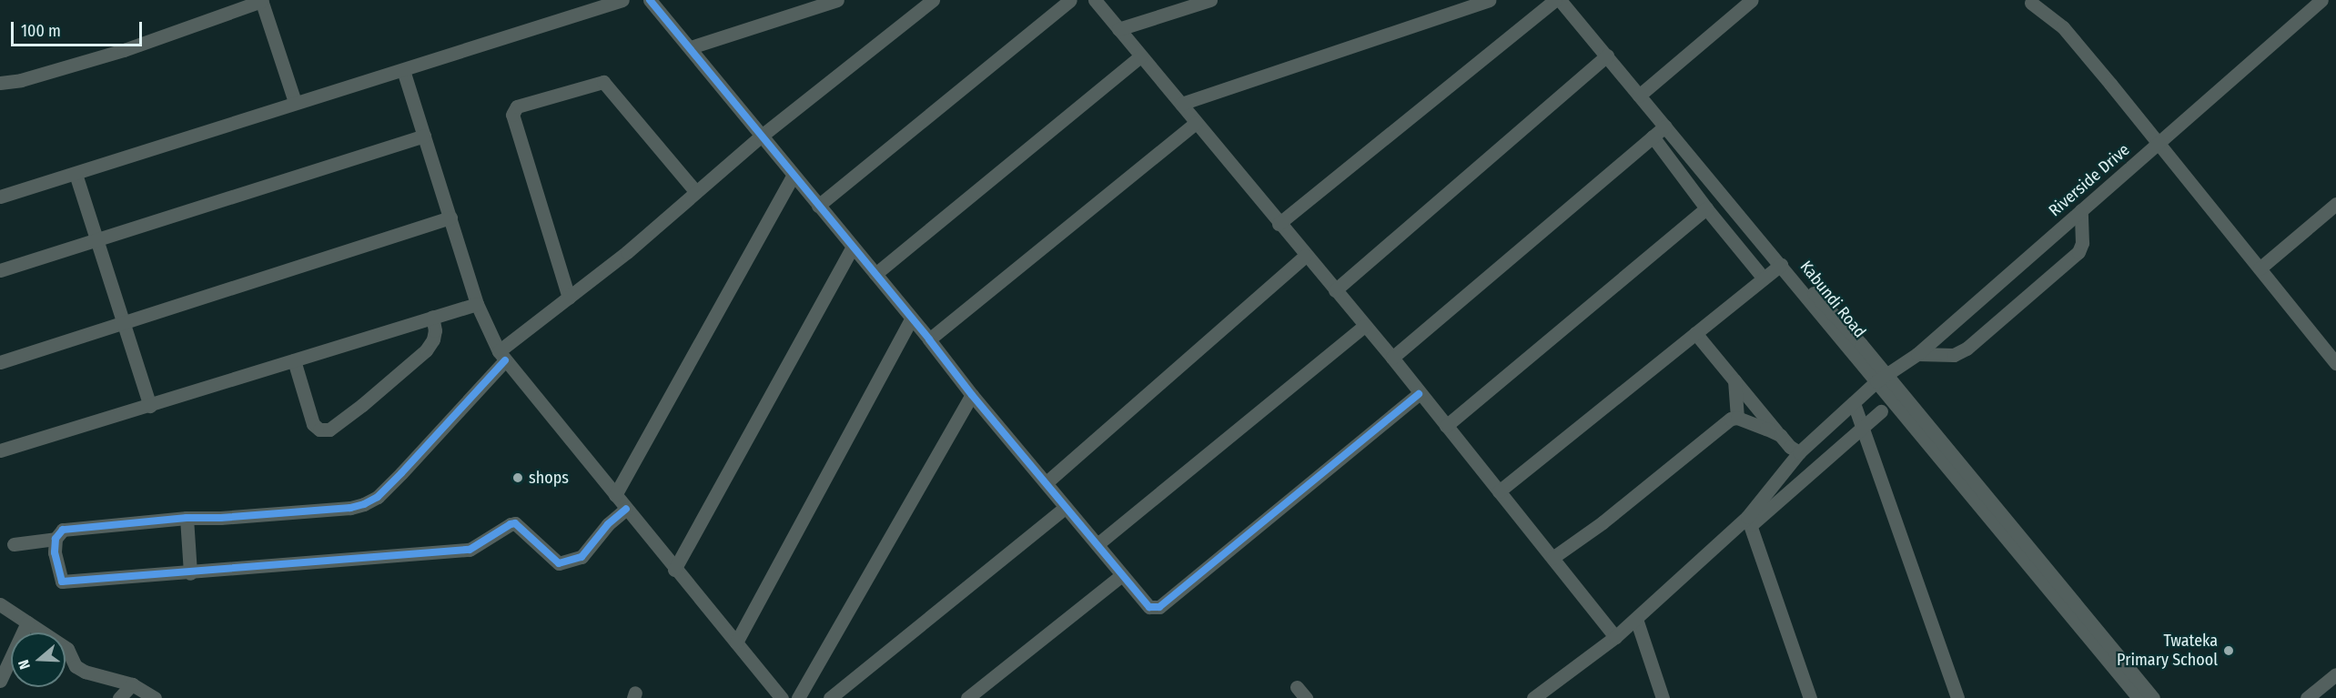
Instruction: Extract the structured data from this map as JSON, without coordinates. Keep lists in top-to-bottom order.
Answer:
{
  "streets": {
    "street": ["Riverside Drive", "Kabundi Road"]
  },
  "crossings": [
    ["Riverside Drive", "Kabundi Road"]
  ],
  "places": ["shops", "Twateka Primary School"],
  "scale_bar": "100 m",
  "north": "left"
}
